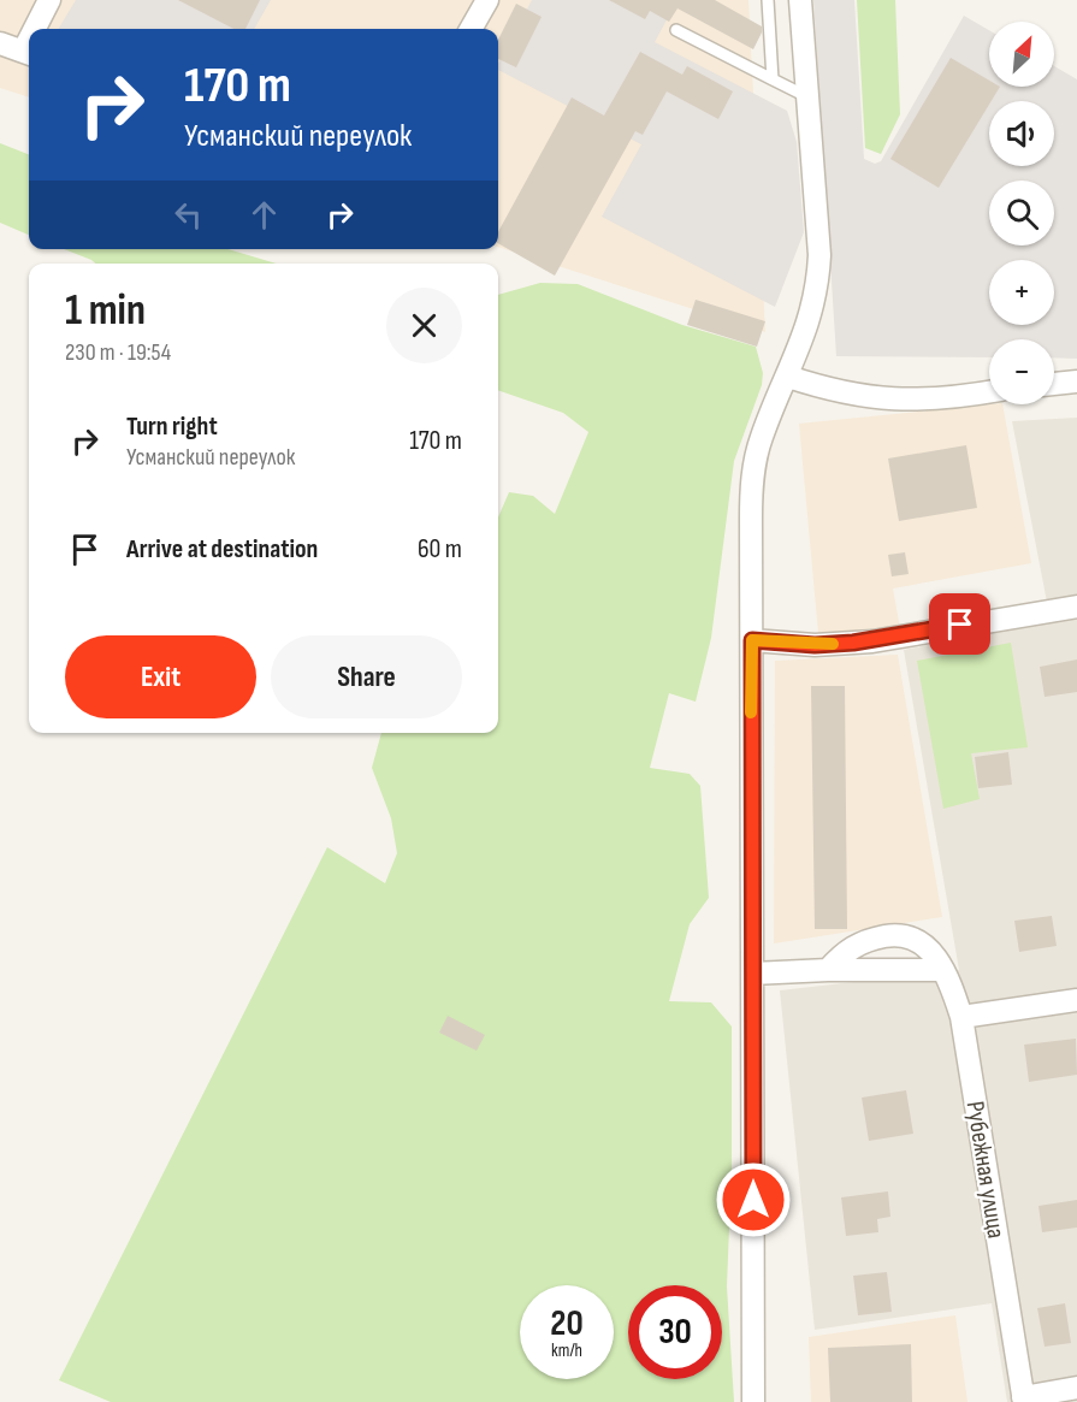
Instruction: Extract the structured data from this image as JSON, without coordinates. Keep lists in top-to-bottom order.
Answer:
{
  "streets": {
    "street": ["Рубежная улица"]
  },
  "north": "top right",
  "page": {
    "map_buttons": ["+", "−"],
    "turn": ["170 m", "Усманский переулок"],
    "heading": ["1 min", "230 m · 19:54"],
    "list": [
      {
        "name": "Turn right",
        "note": "Усманский переулок",
        "value": "170 m"
      },
      {
        "name": "Arrive at destination",
        "value": "60 m"
      }
    ],
    "buttons": ["Exit", "Share"],
    "speed": "20 km/h",
    "limit": "30"
  }
}
